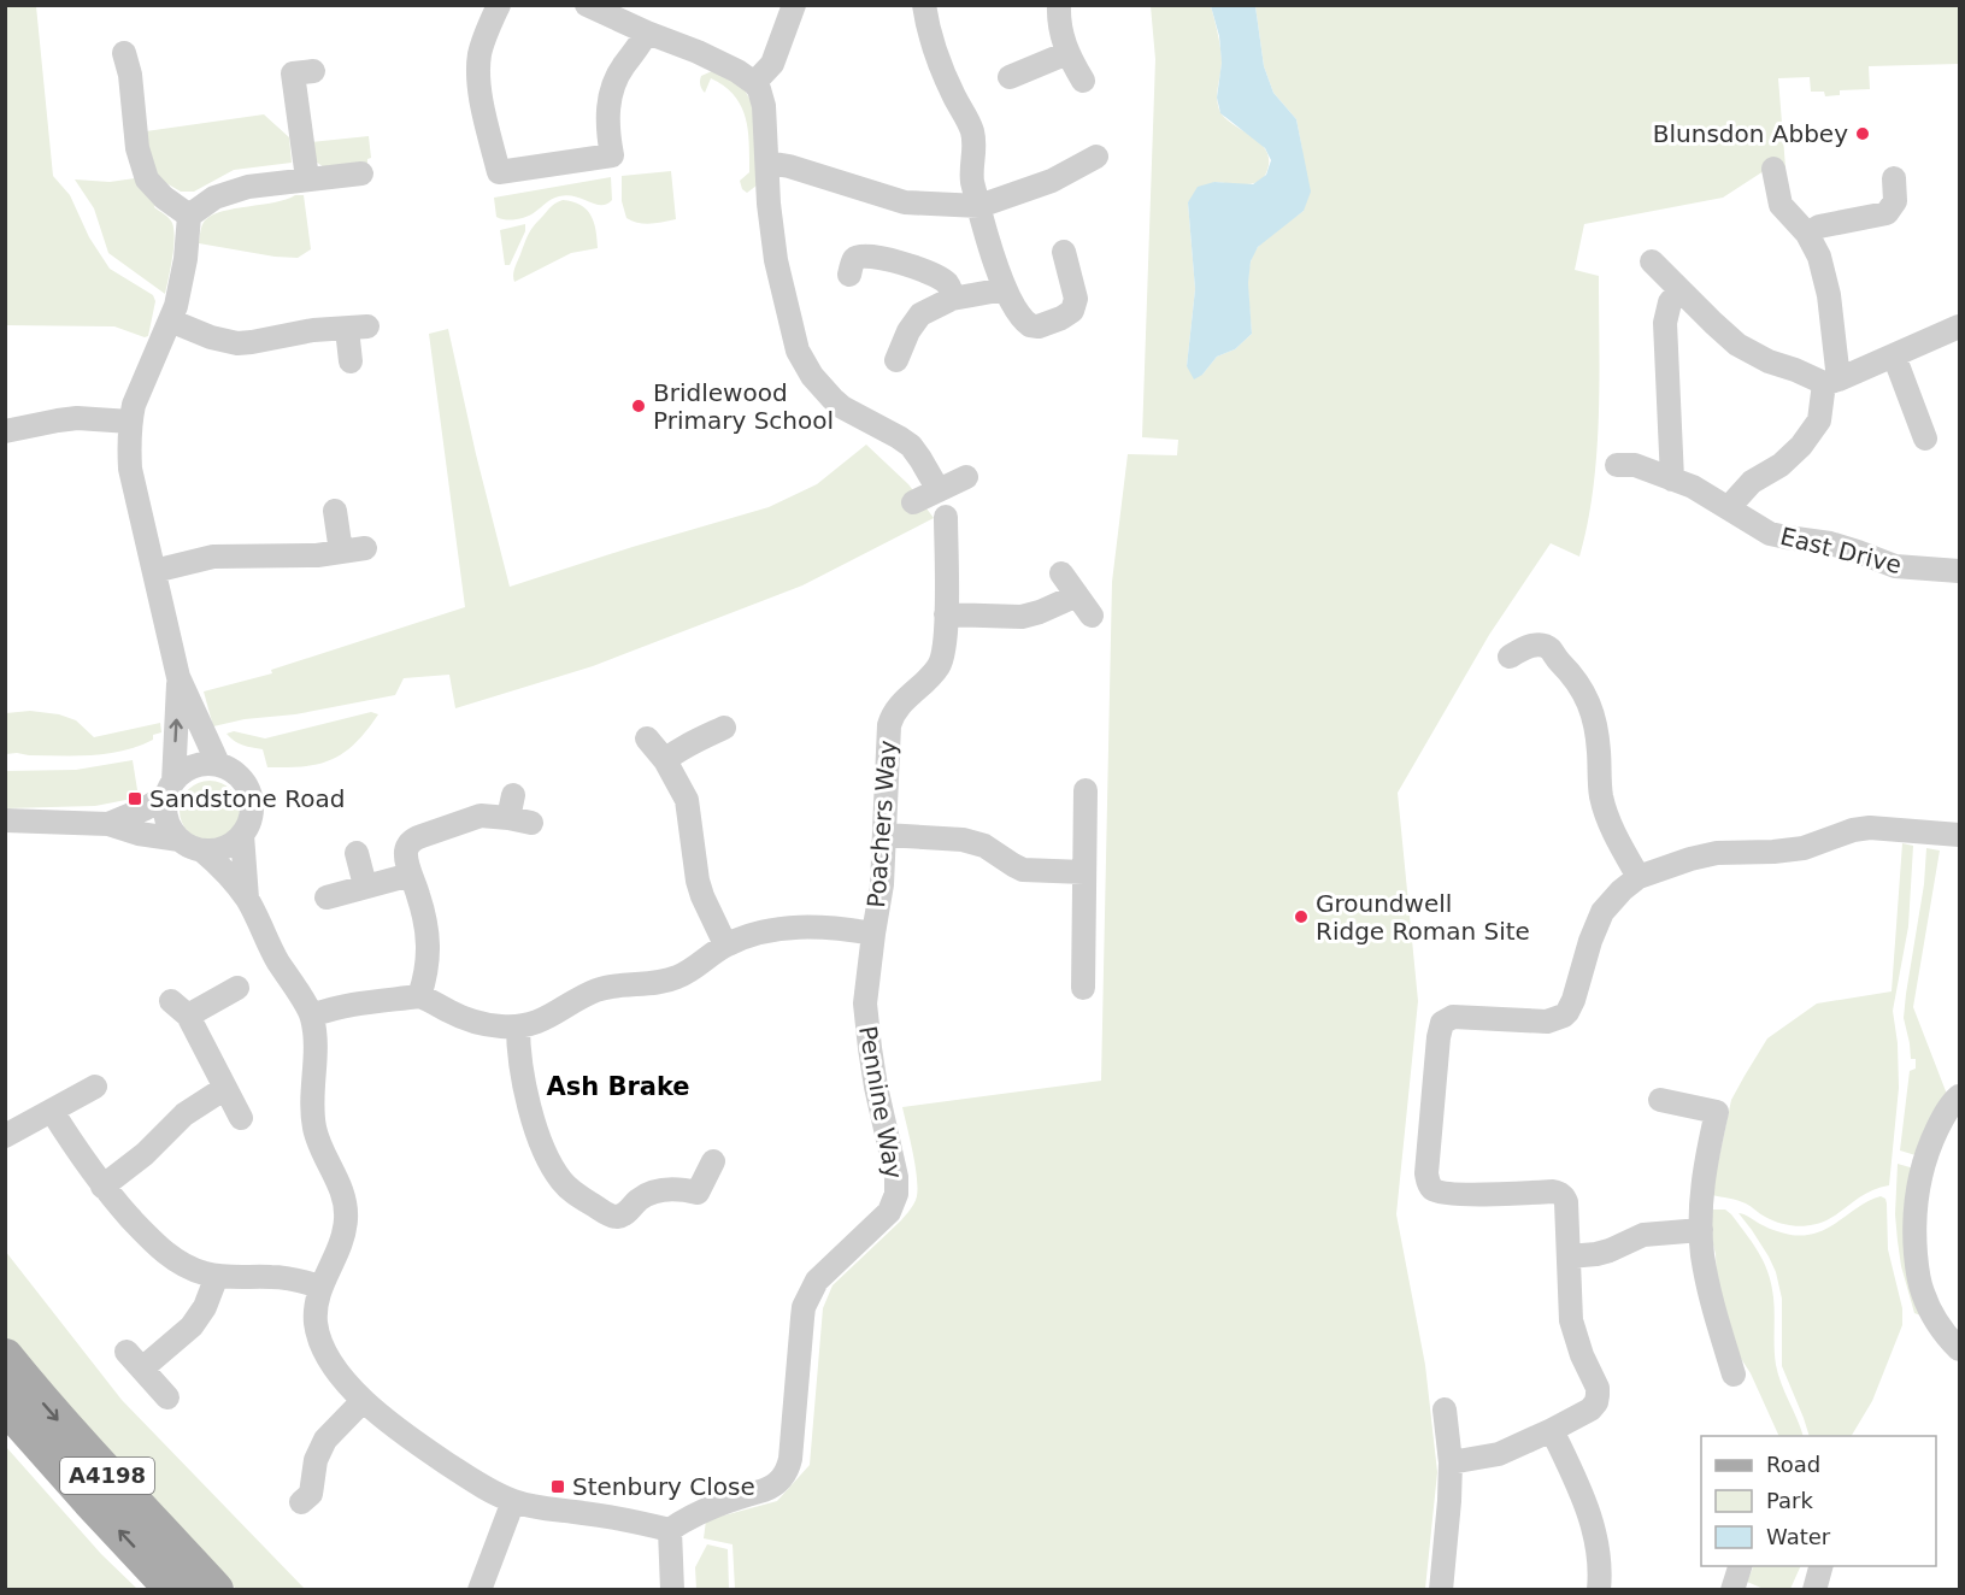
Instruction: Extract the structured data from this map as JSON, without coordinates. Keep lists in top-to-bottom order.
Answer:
{
  "streets": {
    "main road": ["A4198"],
    "street": ["East Drive", "Poachers Way", "Pennine Way"]
  },
  "crossings": [
    ["Poachers Way", "Pennine Way"]
  ],
  "districts": ["Ash Brake"],
  "places": {
    "other": ["Blunsdon Abbey", "Bridlewood Primary School", "Groundwell Ridge Roman Site"],
    "transit": ["Sandstone Road", "Stenbury Close"]
  },
  "legend": ["Road", "Park", "Water"]
}
